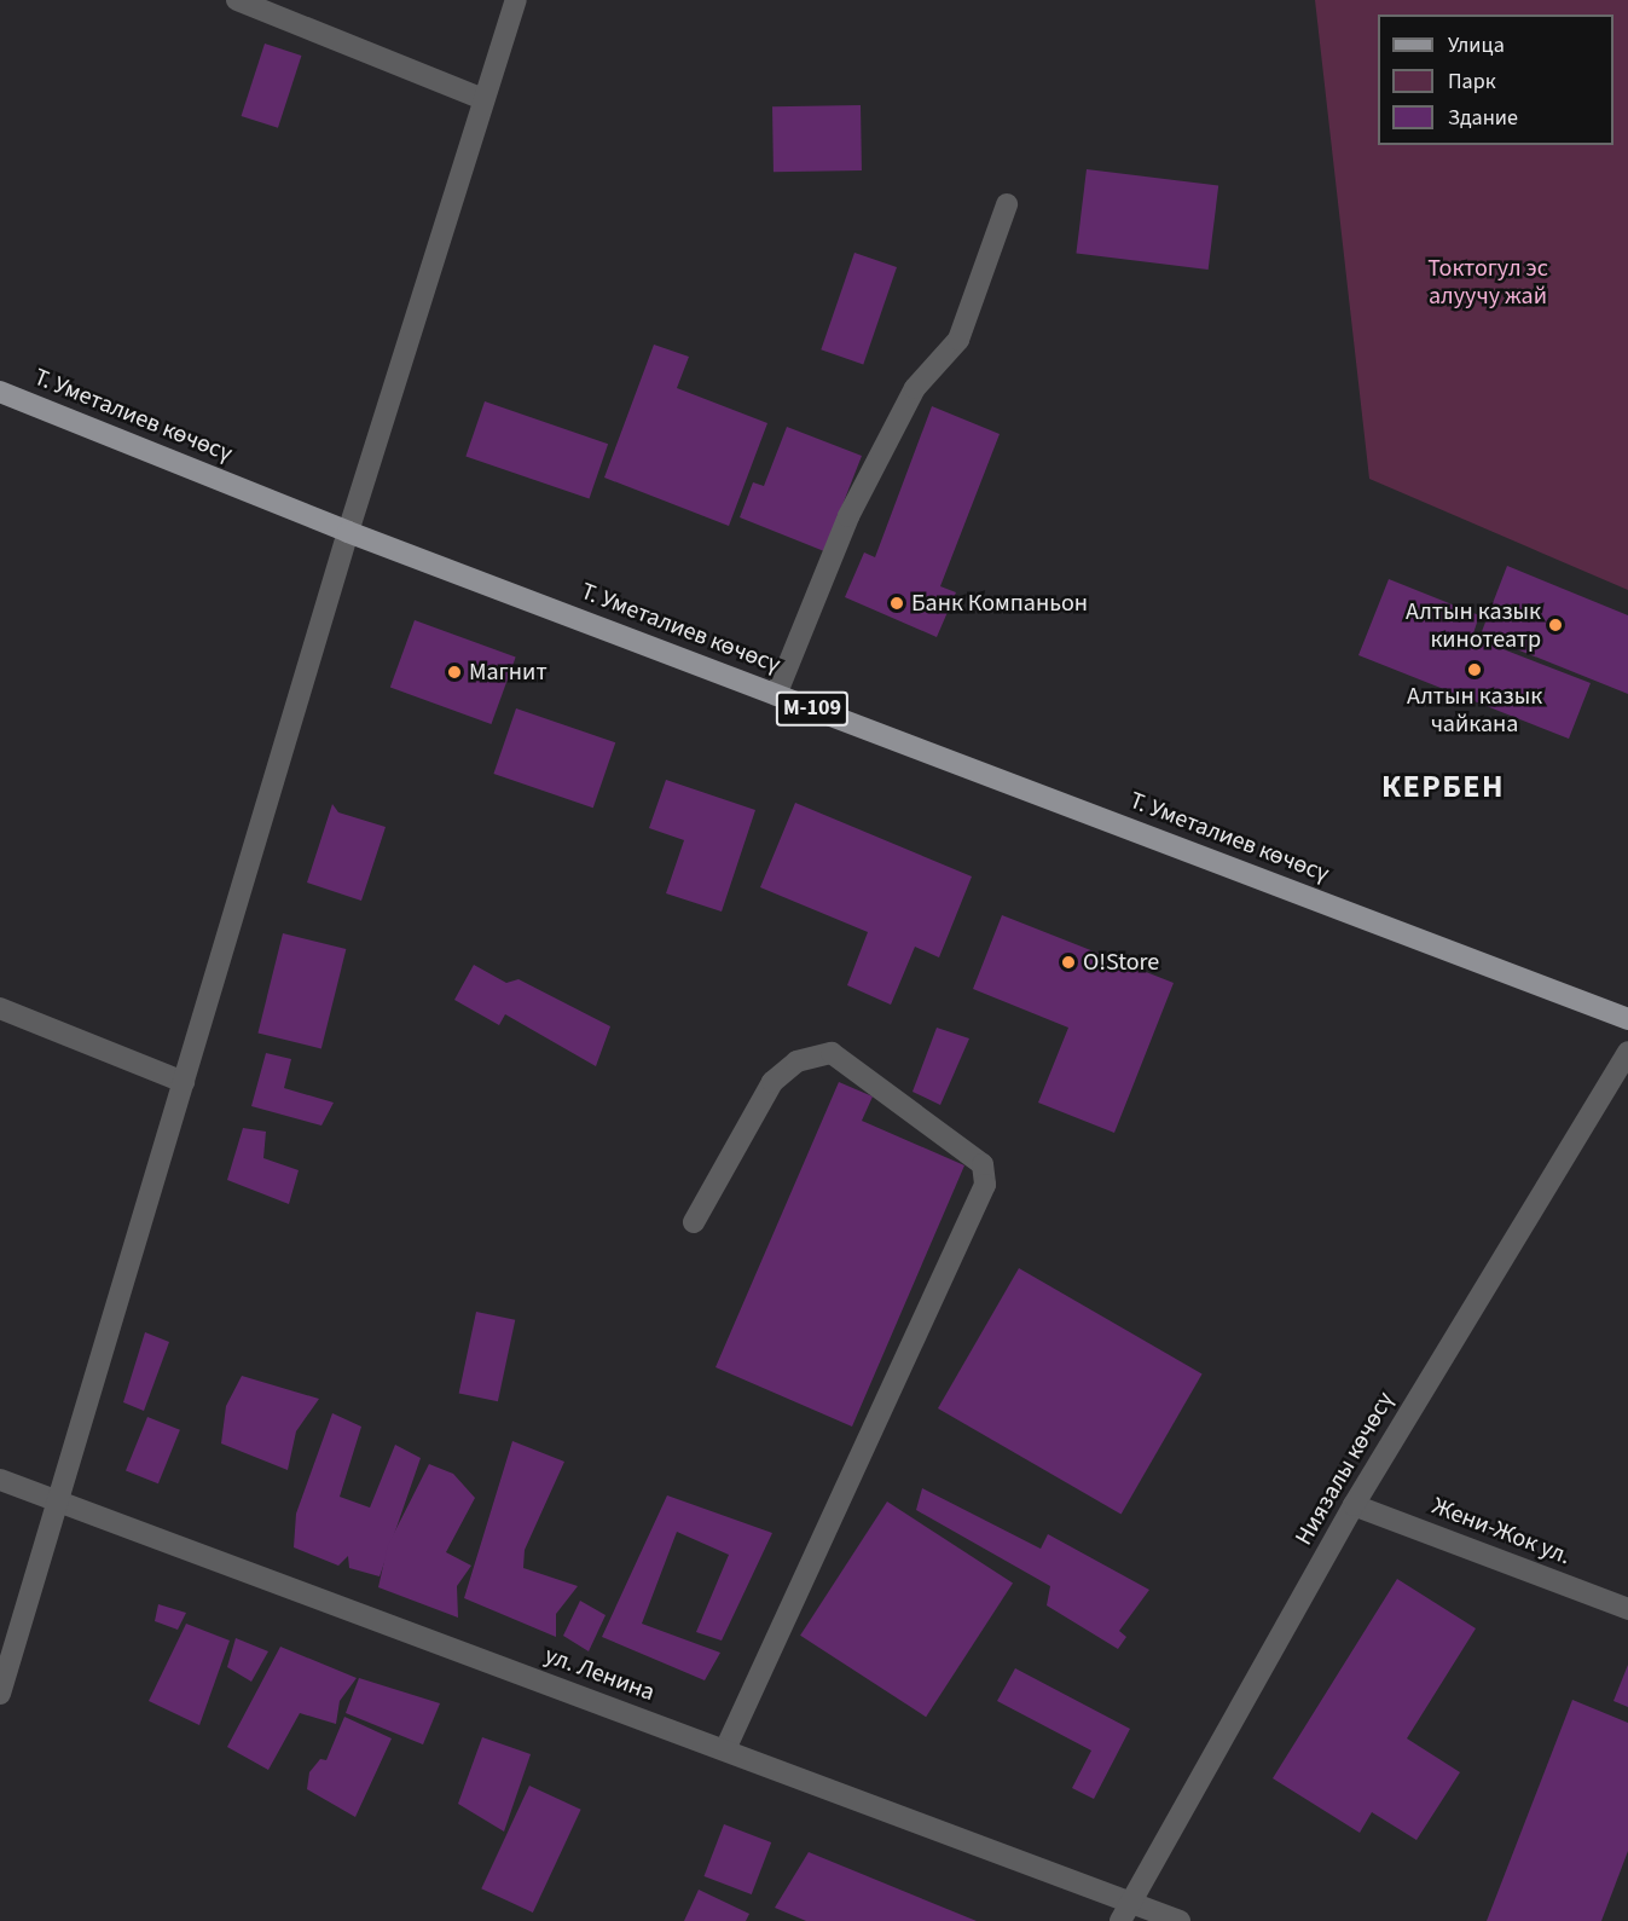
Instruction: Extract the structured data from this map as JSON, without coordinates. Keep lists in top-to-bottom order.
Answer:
{
  "streets": {
    "main road": ["Т. Уметалиев көчөсү", "М-109"],
    "street": ["Ниязалы көчөсү", "Жени-Жок ул.", "ул. Ленина"]
  },
  "crossings": [
    ["Ниязалы көчөсү", "Жени-Жок ул."],
    ["Ниязалы көчөсү", "ул. Ленина"]
  ],
  "districts": ["КЕРБЕН"],
  "parks": ["Токтогул эс алуучу жай"],
  "places": [
    "Банк Компаньон",
    "Алтын казык кинотеатр",
    "Алтын казык чайкана",
    "Магнит",
    "O!Store"
  ],
  "legend": ["Улица", "Парк", "Здание"]
}
